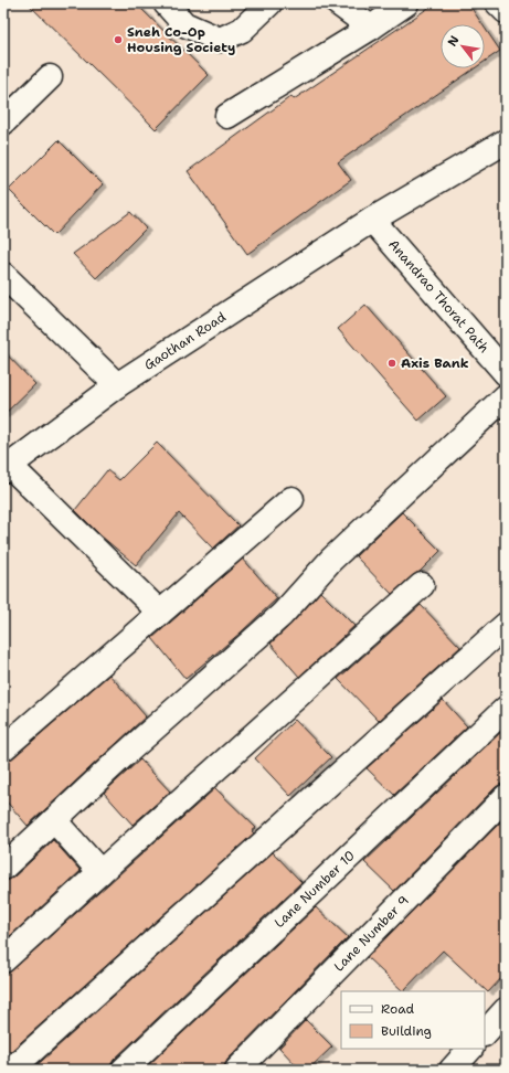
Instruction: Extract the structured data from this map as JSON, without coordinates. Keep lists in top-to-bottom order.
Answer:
{
  "streets": {
    "street": [
      "Anandrao Thorat Path",
      "Gaothan Road",
      "Lane Number 10",
      "Lane Number 9"
    ]
  },
  "crossings": [
    ["Anandrao Thorat Path", "Gaothan Road"]
  ],
  "places": ["Sneh Co-Op Housing Society", "Axis Bank"],
  "legend": ["Road", "Building"],
  "north": "top left"
}
